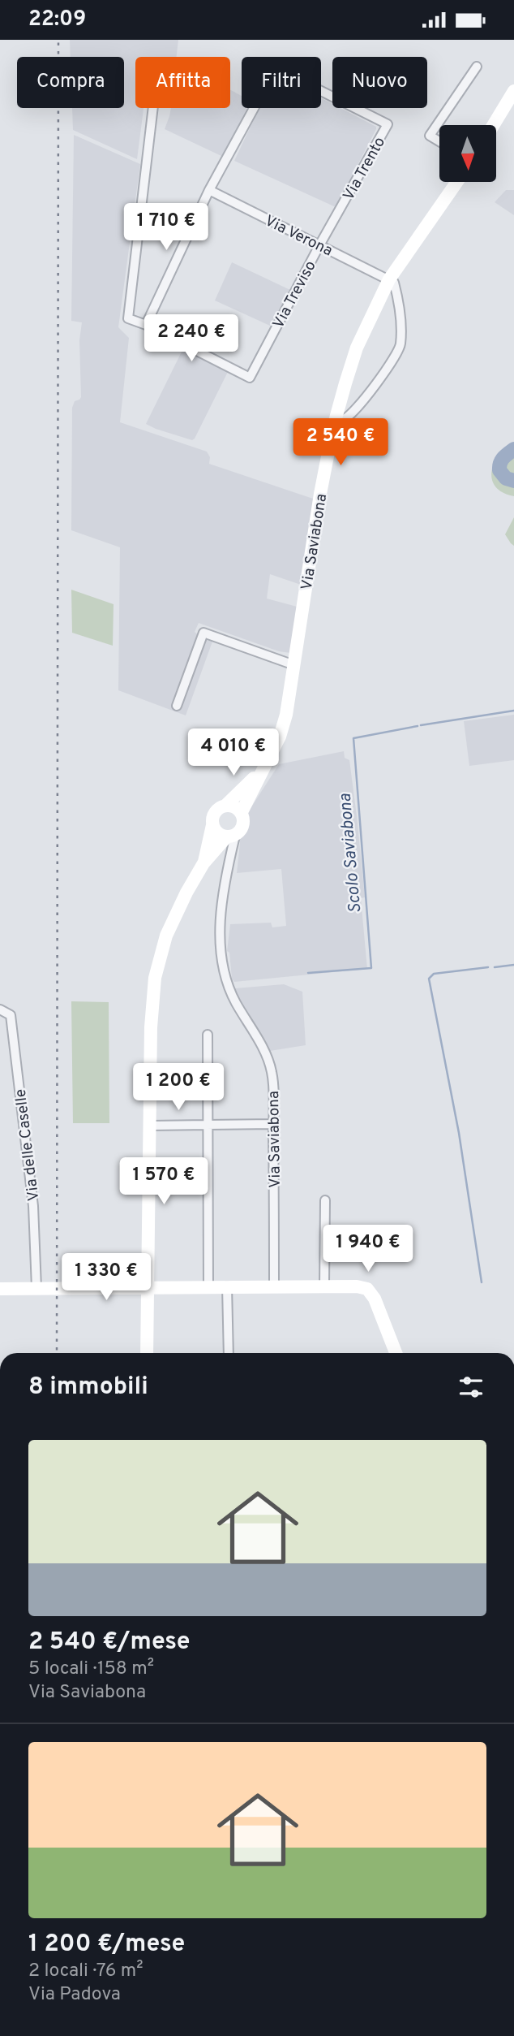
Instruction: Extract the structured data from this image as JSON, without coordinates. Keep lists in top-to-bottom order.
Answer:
{
  "streets": {
    "street": [
      "Via Trento",
      "Via Verona",
      "Via Treviso",
      "Via Saviabona",
      "Via delle Caselle"
    ]
  },
  "crossings": [
    ["Via Trento", "Via Verona"],
    ["Via Trento", "Via Treviso"],
    ["Via Verona", "Via Treviso"],
    ["Via Verona", "Via Saviabona"]
  ],
  "water": ["Scolo Saviabona"],
  "north": "bottom",
  "page": {
    "status": "22:09",
    "chip": [
      "Compra",
      "Affitta",
      "Filtri",
      "Nuovo"
    ],
    "price": [
      "1 710 €",
      "2 240 €",
      "2 540 €",
      "4 010 €",
      "1 200 €",
      "1 570 €",
      "1 940 €",
      "1 330 €"
    ],
    "heading": "8 immobili",
    "list": [
      {
        "name": "2 540 €/mese",
        "note": "5 locali · 158 m² · Via Saviabona"
      },
      {
        "name": "1 200 €/mese",
        "note": "2 locali · 76 m² · Via Padova"
      }
    ]
  }
}
